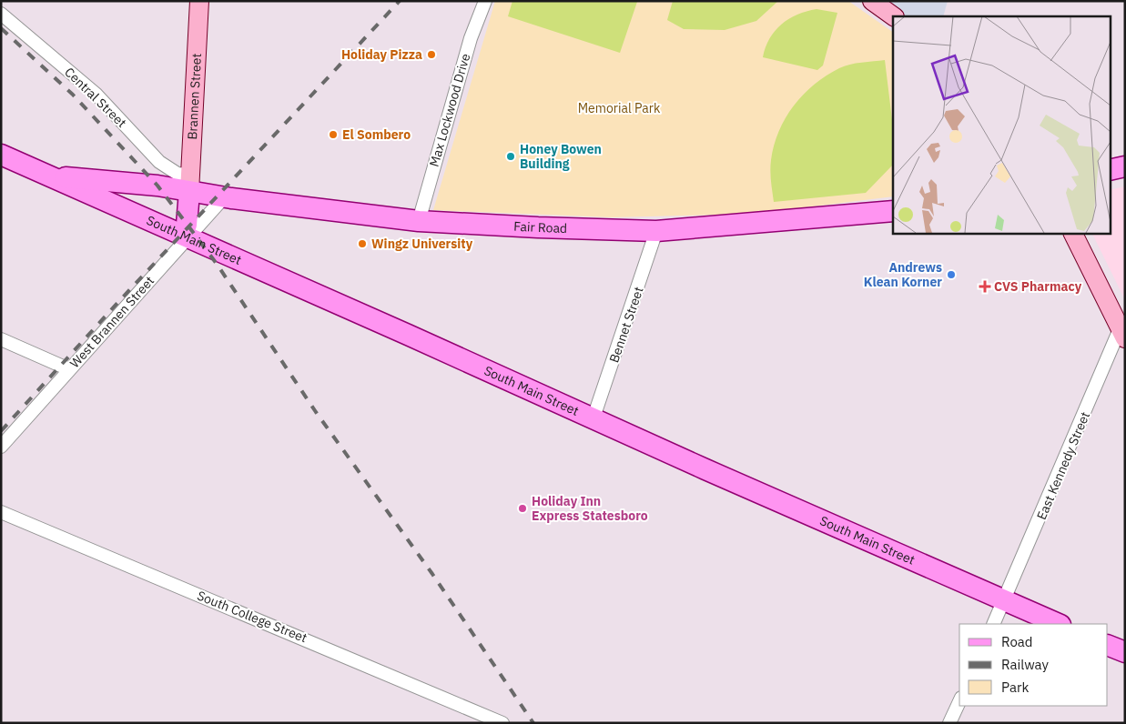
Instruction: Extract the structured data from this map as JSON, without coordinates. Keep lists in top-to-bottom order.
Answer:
{
  "streets": {
    "main road": ["Fair Road", "South Main Street"],
    "street": [
      "Brannen Street",
      "Central Street",
      "Max Lockwood Drive",
      "West Brannen Street",
      "Bennet Street",
      "East Kennedy Street",
      "South College Street"
    ]
  },
  "crossings": [
    ["Brannen Street", "Central Street"],
    ["Brannen Street", "Fair Road"],
    ["Central Street", "Fair Road"],
    ["Max Lockwood Drive", "Fair Road"],
    ["Fair Road", "South Main Street"],
    ["Fair Road", "West Brannen Street"],
    ["Fair Road", "Bennet Street"],
    ["South Main Street", "West Brannen Street"],
    ["South Main Street", "Bennet Street"],
    ["South Main Street", "East Kennedy Street"]
  ],
  "parks": ["Memorial Park"],
  "places": {
    "other": [
      "Holiday Pizza",
      "El Sombero",
      "Honey Bowen Building",
      "Wingz University",
      "Andrews Klean Korner",
      "Holiday Inn Express Statesboro"
    ],
    "health": ["CVS Pharmacy"]
  },
  "legend": ["Road", "Railway", "Park"]
}
